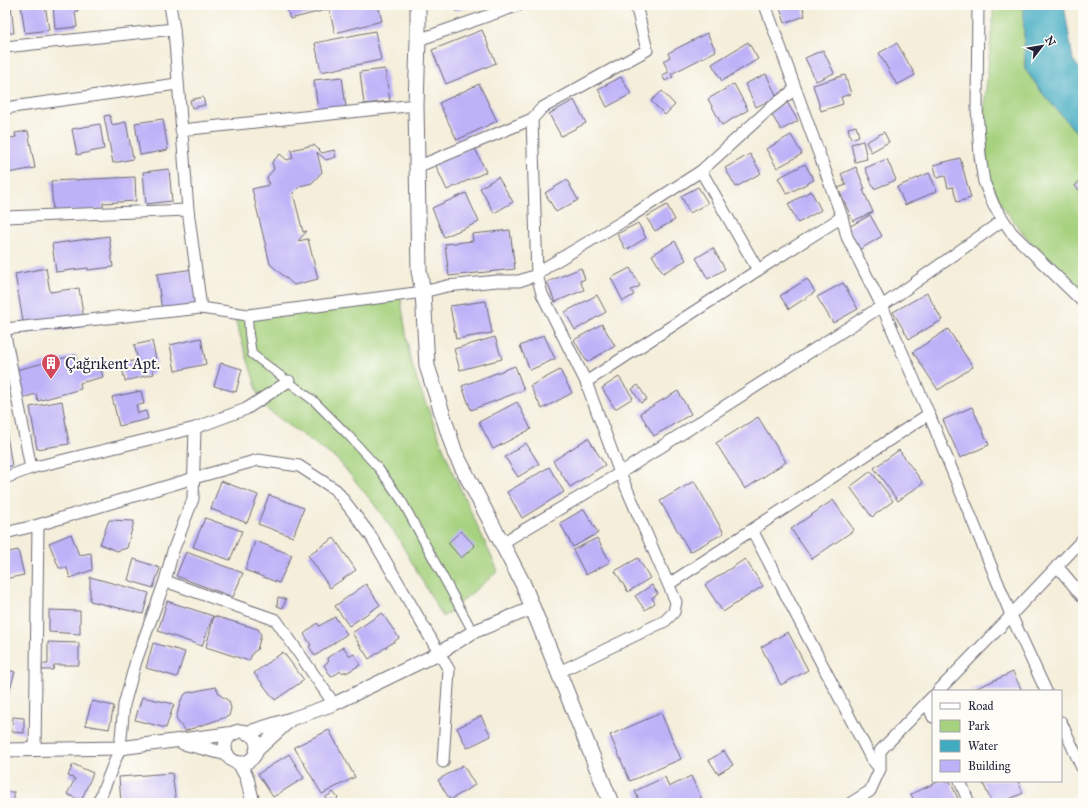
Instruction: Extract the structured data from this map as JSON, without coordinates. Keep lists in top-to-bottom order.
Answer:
{
  "places": {
    "building": ["Çağrıkent Apt."]
  },
  "legend": [
    "Road",
    "Park",
    "Water",
    "Building"
  ],
  "north": "top right"
}
